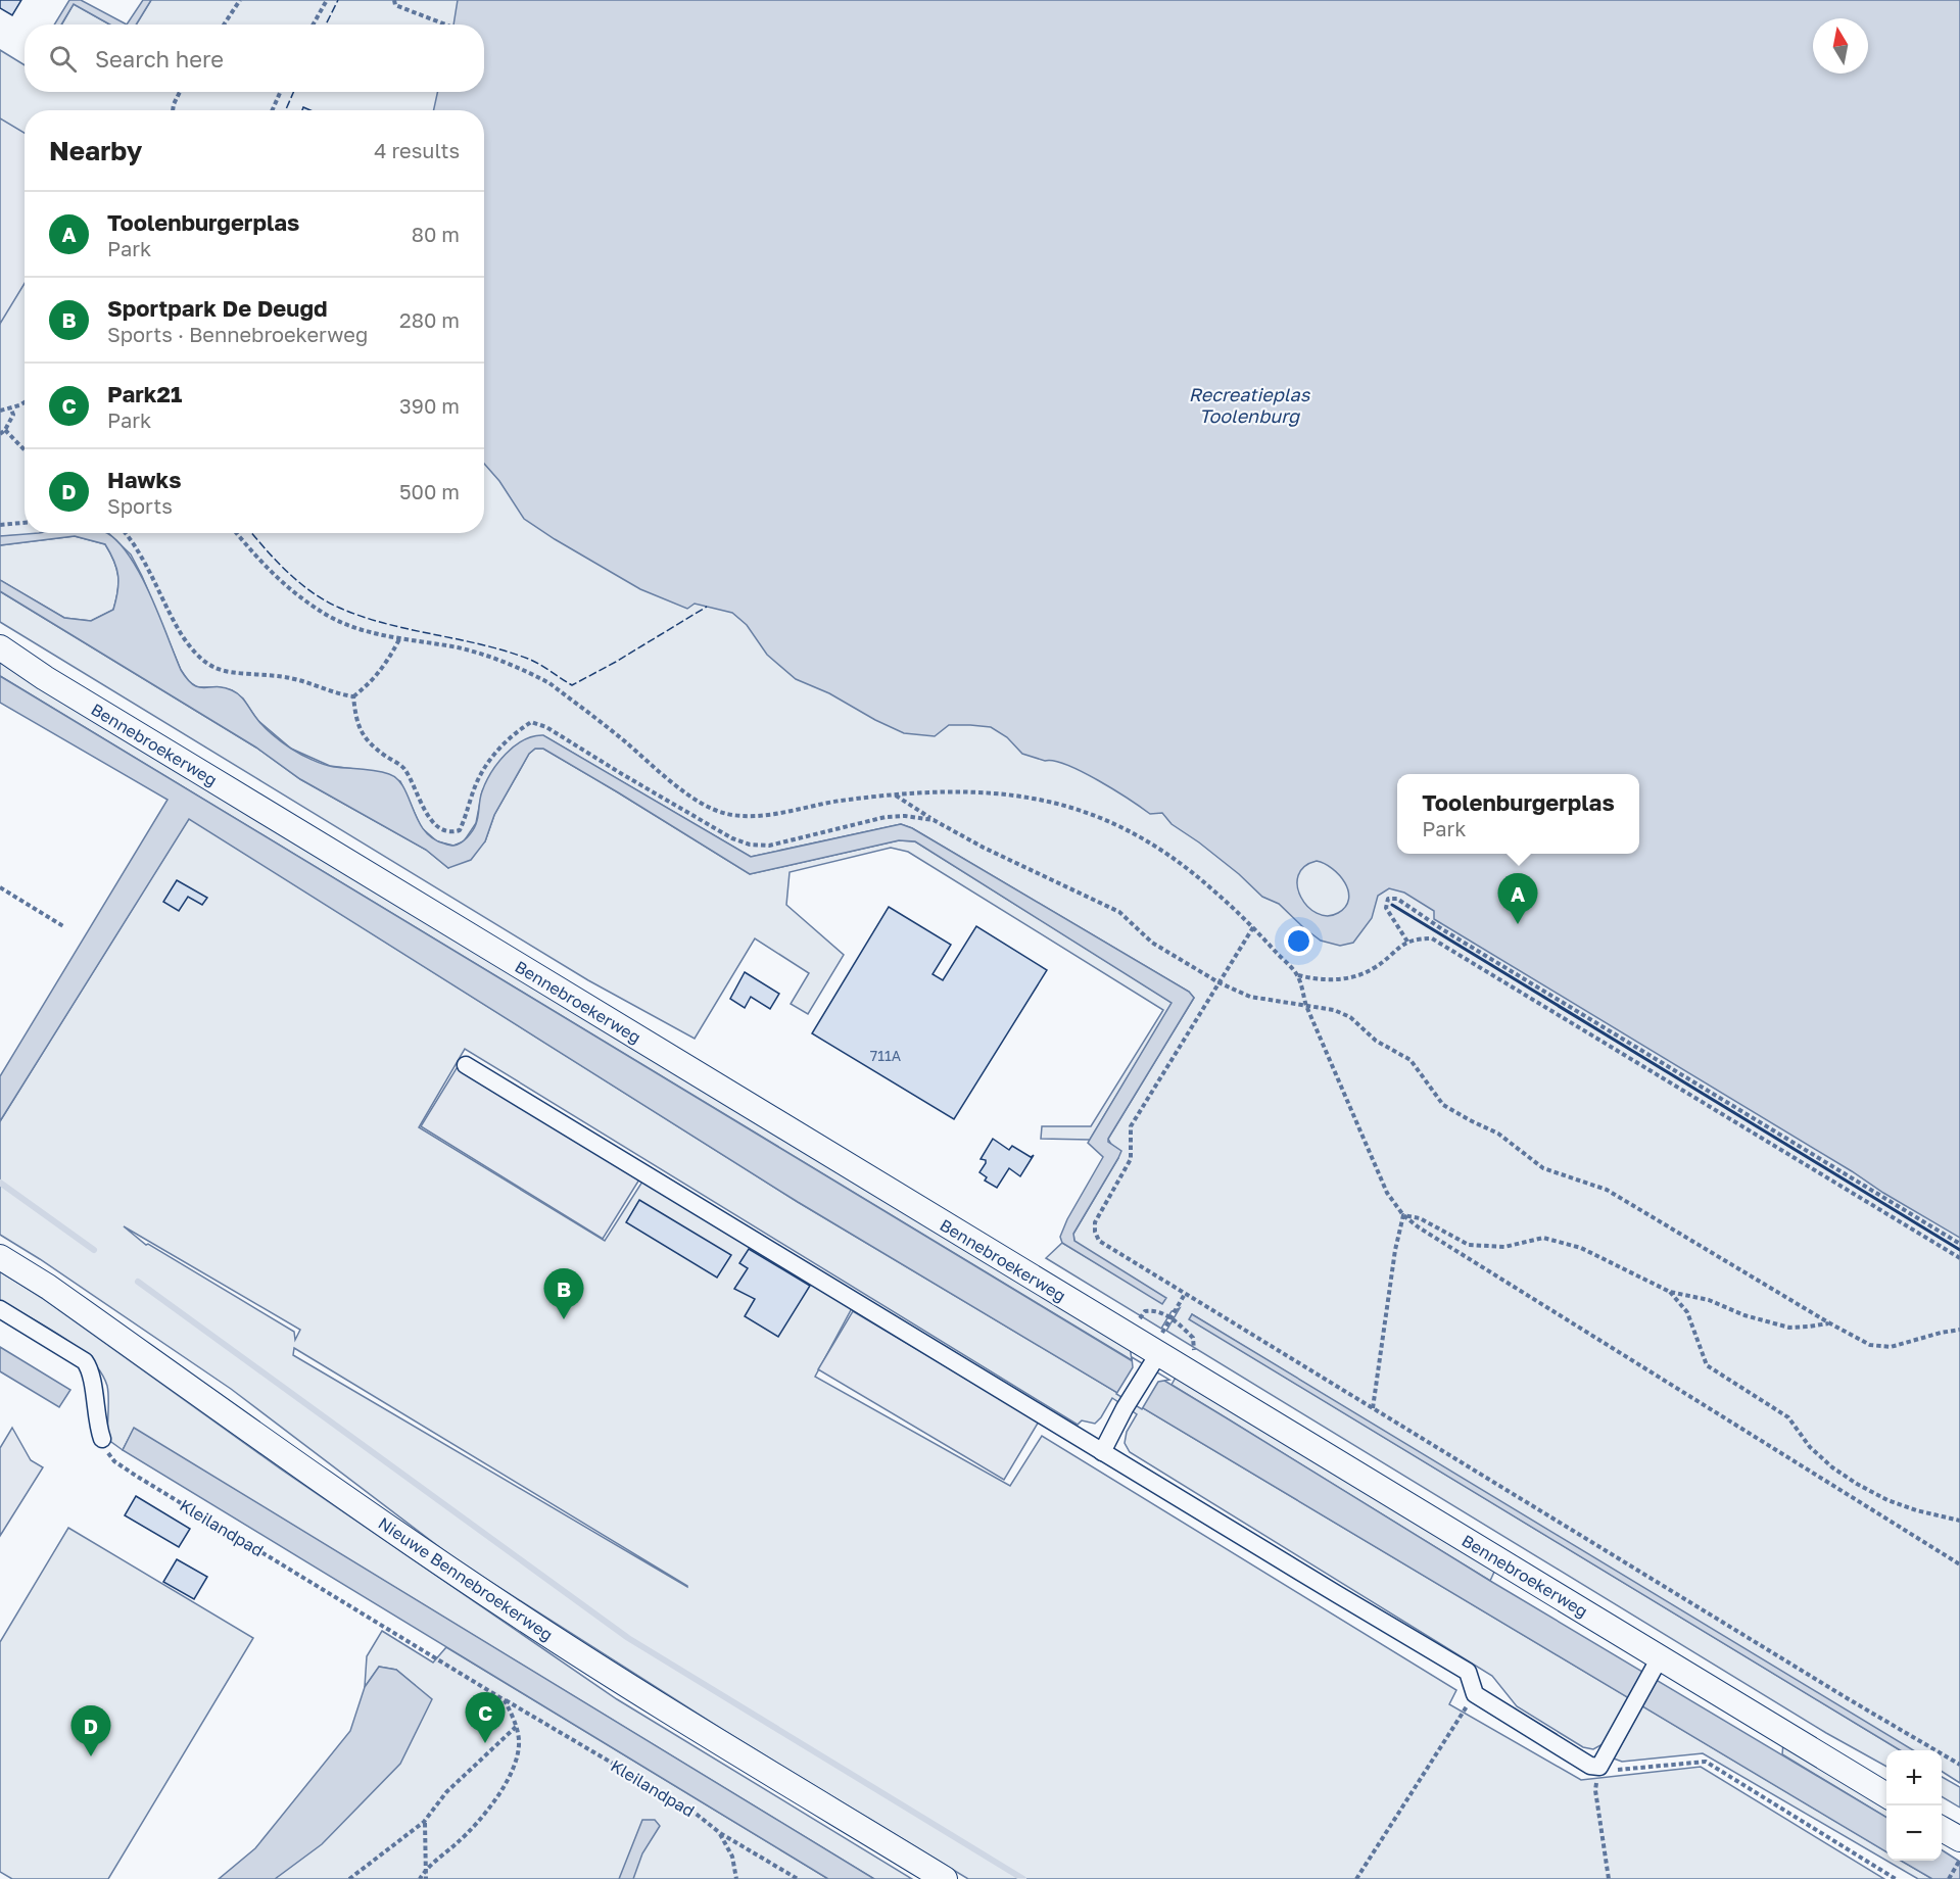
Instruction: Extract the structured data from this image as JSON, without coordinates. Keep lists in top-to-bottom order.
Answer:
{
  "streets": {
    "street": ["Bennebroekerweg", "Nieuwe Bennebroekerweg"],
    "path": ["Kleilandpad"]
  },
  "water": ["Recreatieplas Toolenburg"],
  "house_numbers": ["711A"],
  "north": "top",
  "page": {
    "search": "Search here",
    "heading": ["Nearby", "4 results"],
    "list": [
      {
        "mark": "A",
        "name": "Toolenburgerplas",
        "note": "Park",
        "value": "80 m"
      },
      {
        "mark": "B",
        "name": "Sportpark De Deugd",
        "note": "Sports · Bennebroekerweg",
        "value": "280 m"
      },
      {
        "mark": "C",
        "name": "Park21",
        "note": "Park",
        "value": "390 m"
      },
      {
        "mark": "D",
        "name": "Hawks",
        "note": "Sports",
        "value": "500 m"
      }
    ],
    "popup": ["Toolenburgerplas", "Park"],
    "pins": [
      "A",
      "B",
      "C",
      "D"
    ],
    "map_buttons": ["+", "−"]
  }
}
